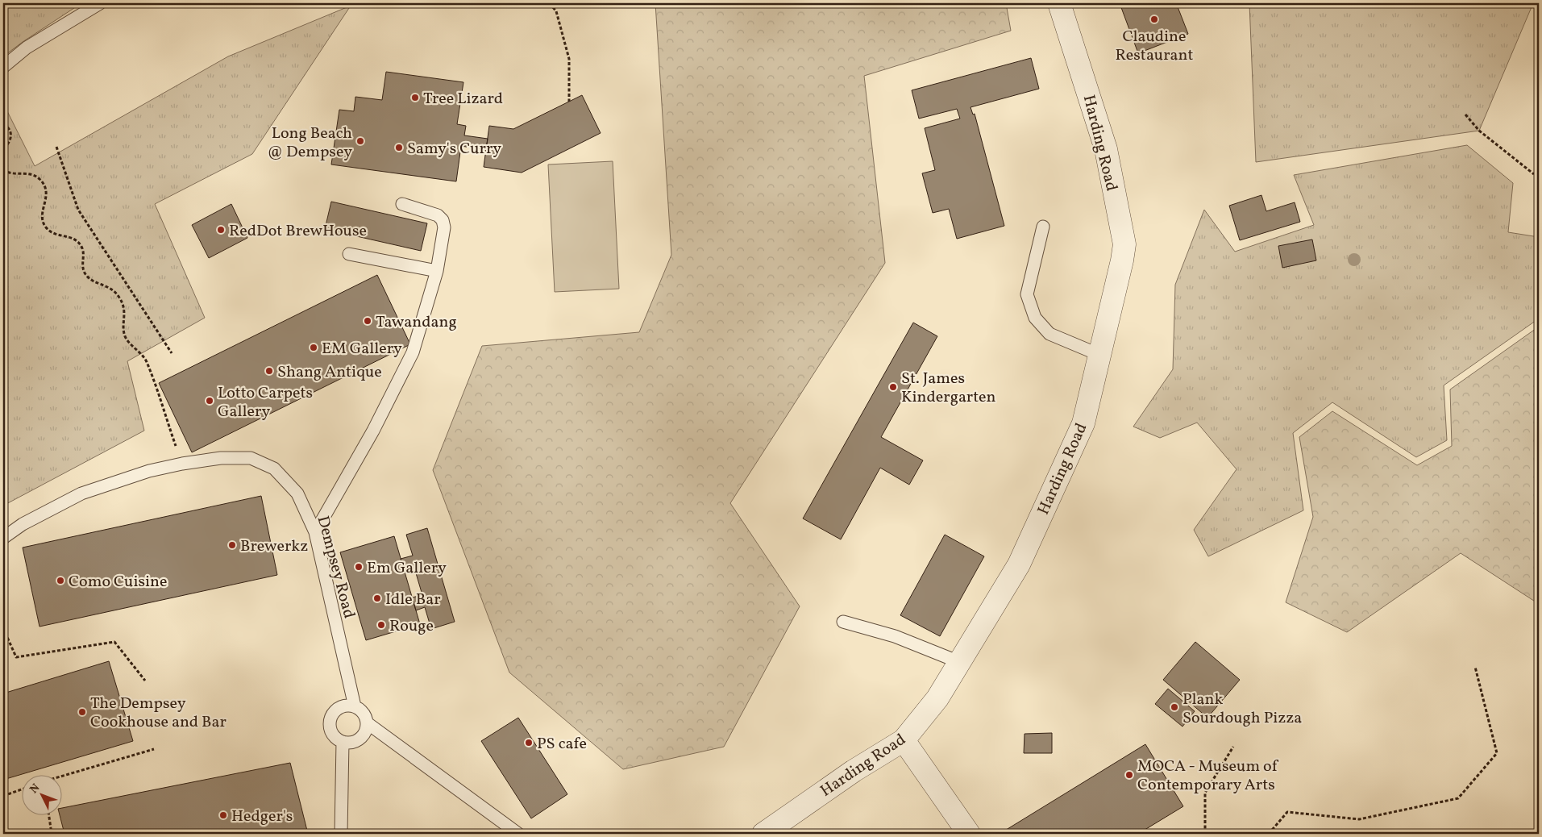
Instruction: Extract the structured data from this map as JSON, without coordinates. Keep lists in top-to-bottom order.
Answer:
{
  "streets": {
    "street": ["Harding Road"],
    "lane": ["Dempsey Road"]
  },
  "places": [
    "Claudine Restaurant",
    "Tree Lizard",
    "Long Beach @ Dempsey",
    "Samy's Curry",
    "RedDot BrewHouse",
    "Tawandang",
    "EM Gallery",
    "Shang Antique",
    "St. James Kindergarten",
    "Lotto Carpets Gallery",
    "Brewerkz",
    "Em Gallery",
    "Como Cuisine",
    "Idle Bar",
    "Rouge",
    "Plank Sourdough Pizza",
    "The Dempsey Cookhouse and Bar",
    "PS cafe",
    "MOCA - Museum of Contemporary Arts",
    "Hedger's"
  ],
  "north": "top left"
}
